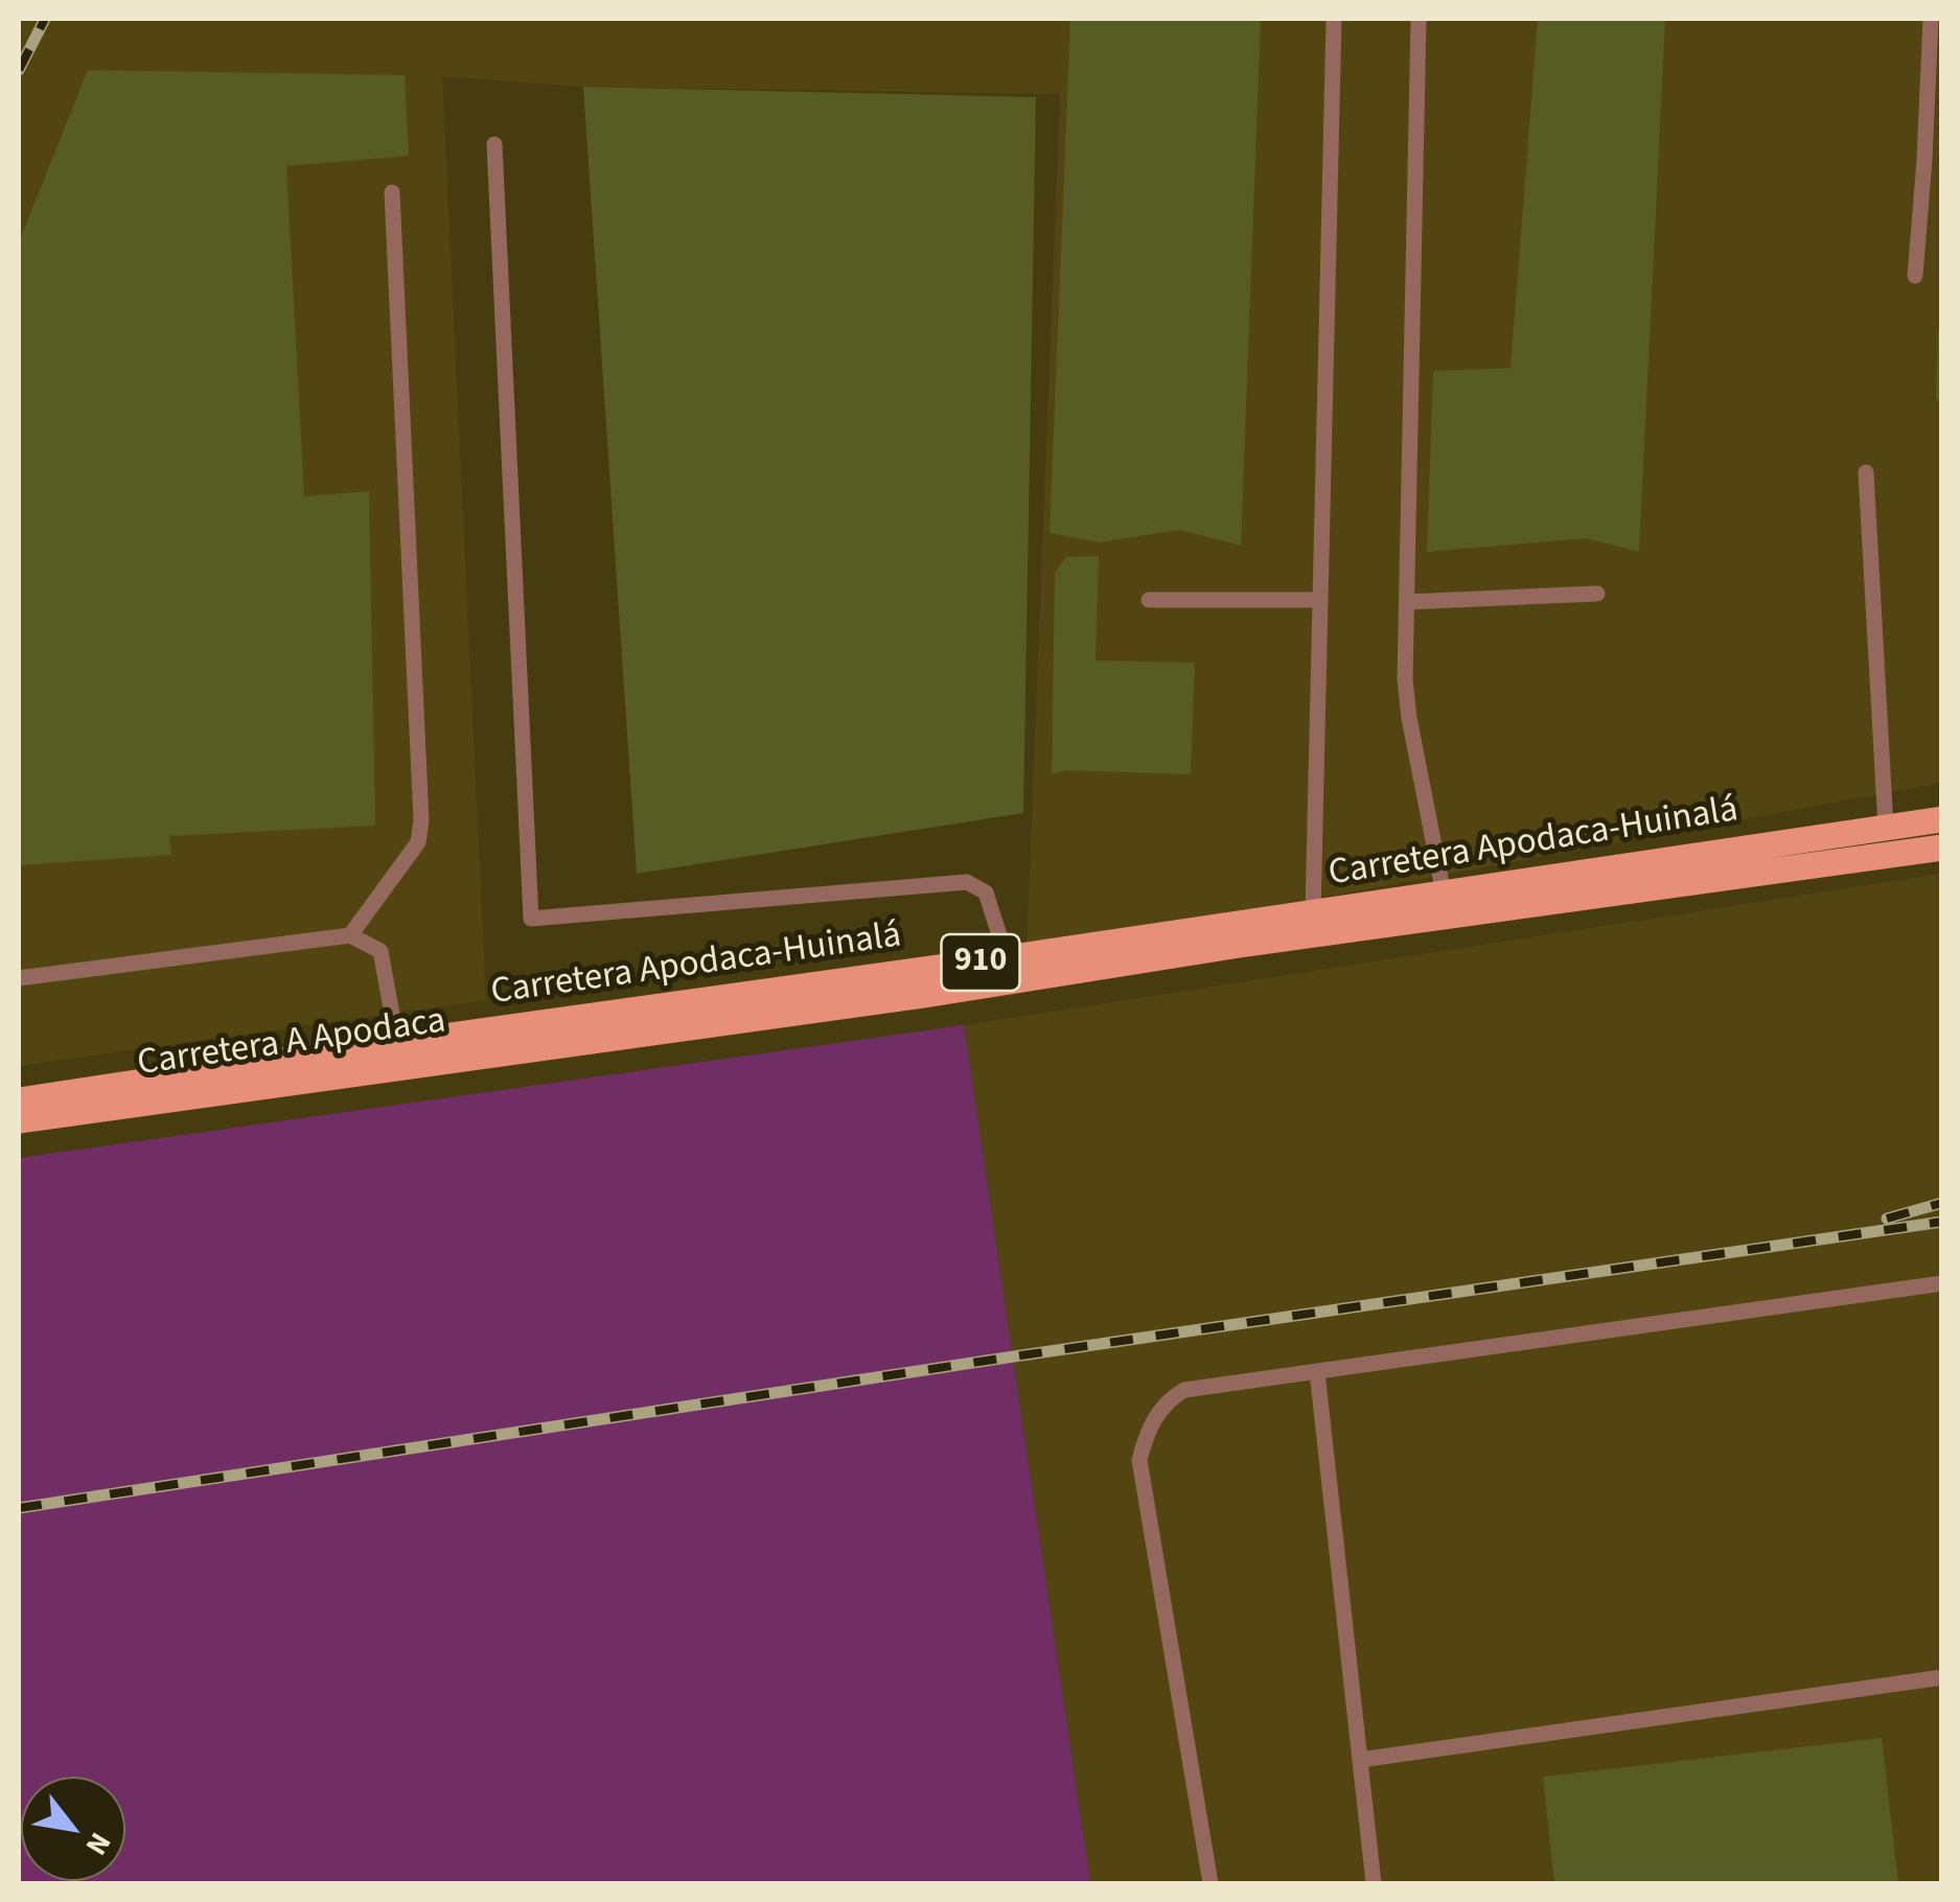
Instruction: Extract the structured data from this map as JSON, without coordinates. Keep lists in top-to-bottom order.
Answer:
{
  "streets": {
    "main road": ["Carretera Apodaca-Huinalá", "910", "Carretera A Apodaca"]
  },
  "north": "bottom right"
}
